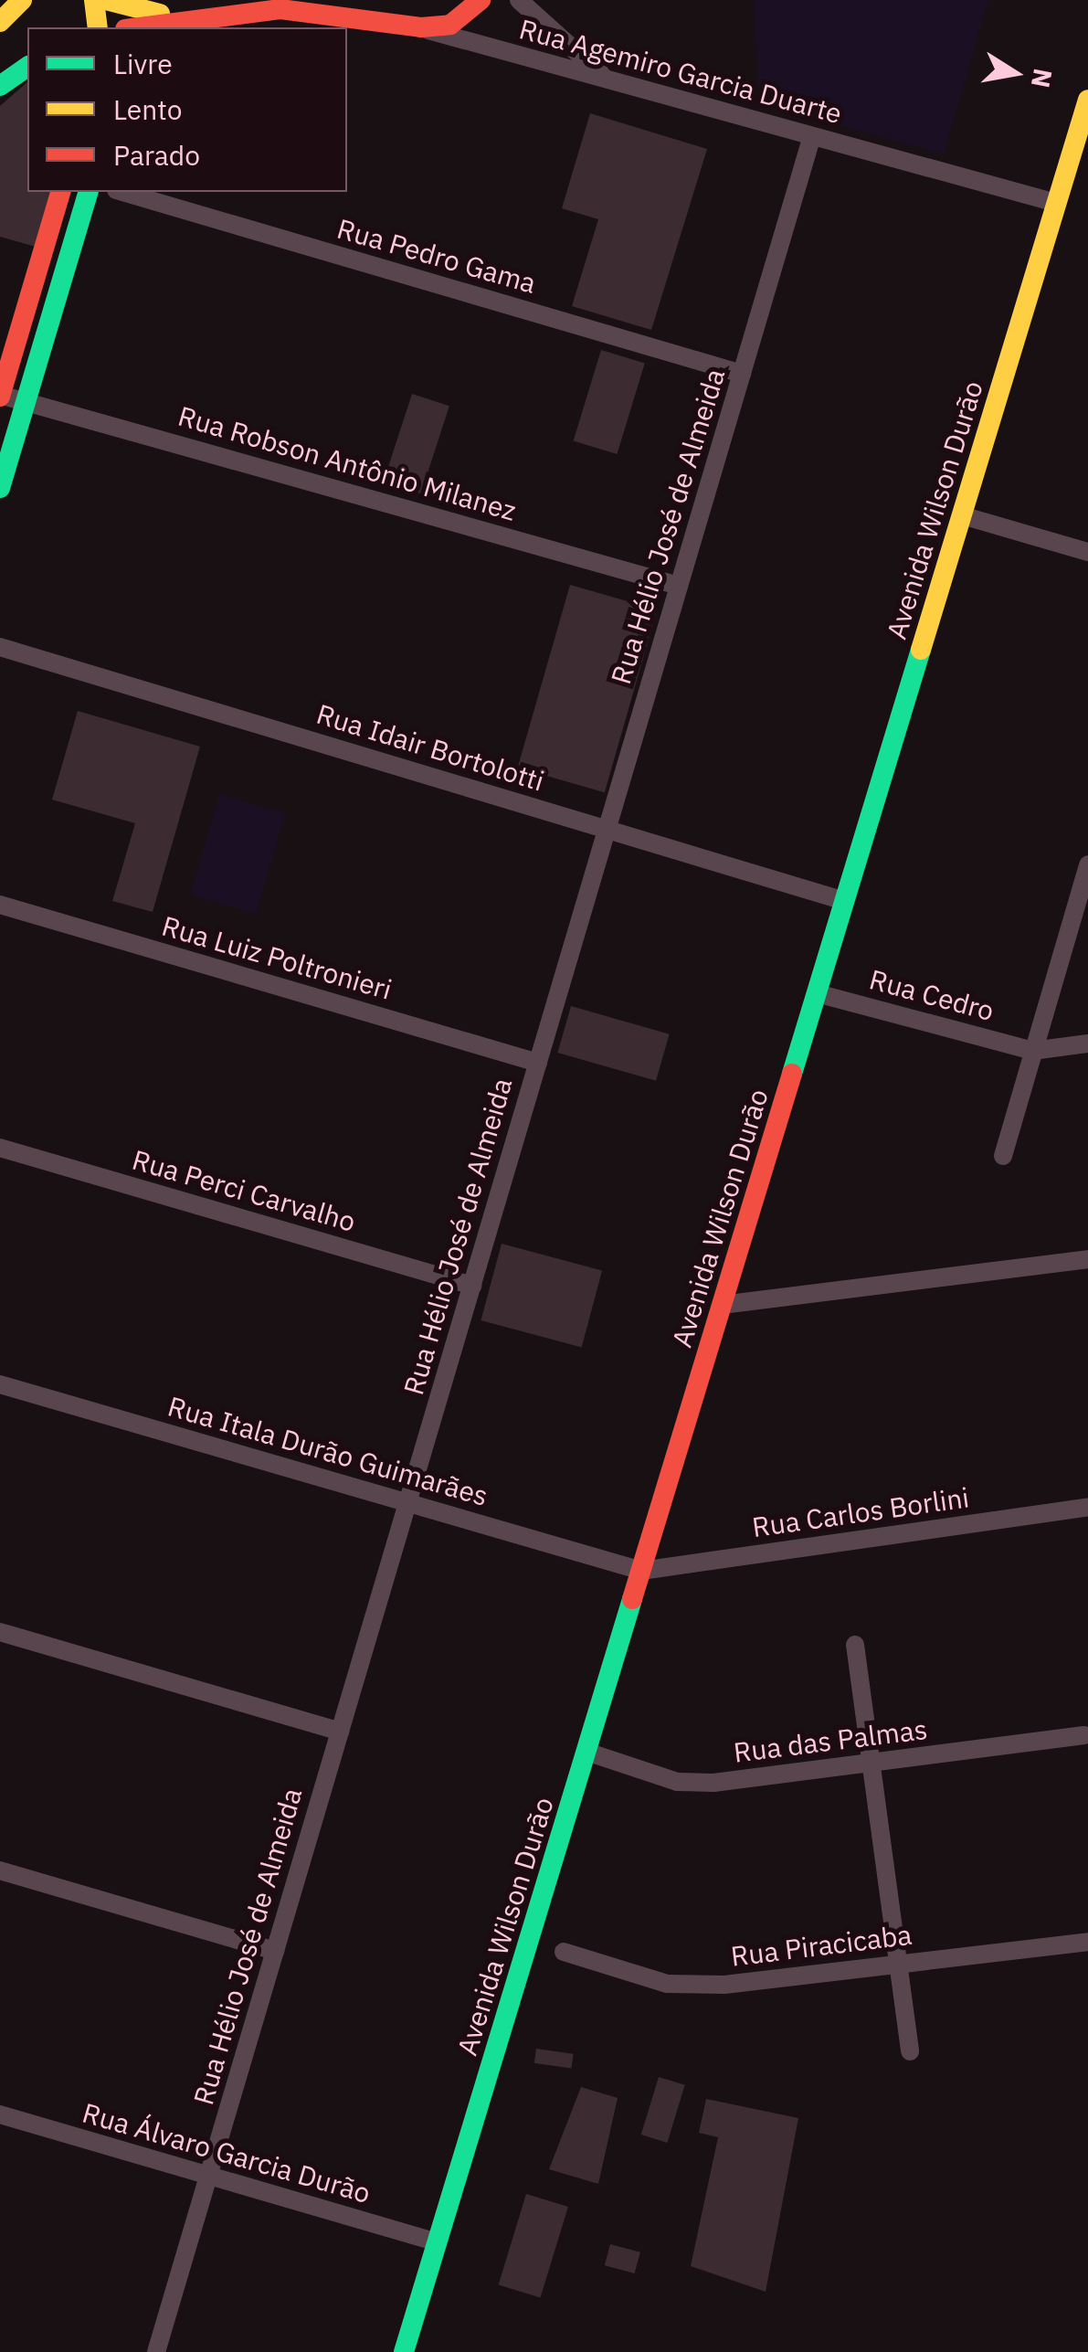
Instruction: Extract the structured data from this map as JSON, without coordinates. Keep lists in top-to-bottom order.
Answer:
{
  "streets": {
    "street": [
      "Rua Agemiro Garcia Duarte",
      "Rua Pedro Gama",
      "Rua Robson Antônio Milanez",
      "Avenida Wilson Durão",
      "Rua Hélio José de Almeida",
      "Rua Idair Bortolotti",
      "Rua Luiz Poltronieri",
      "Rua Cedro",
      "Rua Perci Carvalho",
      "Rua Itala Durão Guimarães",
      "Rua Carlos Borlini",
      "Rua das Palmas",
      "Rua Piracicaba",
      "Rua Álvaro Garcia Durão"
    ]
  },
  "crossings": [
    ["Rua Agemiro Garcia Duarte", "Avenida Wilson Durão"],
    ["Rua Agemiro Garcia Duarte", "Rua Hélio José de Almeida"],
    ["Rua Pedro Gama", "Rua Hélio José de Almeida"],
    ["Rua Robson Antônio Milanez", "Rua Hélio José de Almeida"],
    ["Avenida Wilson Durão", "Rua Idair Bortolotti"],
    ["Avenida Wilson Durão", "Rua Cedro"],
    ["Avenida Wilson Durão", "Rua Itala Durão Guimarães"],
    ["Avenida Wilson Durão", "Rua Carlos Borlini"],
    ["Avenida Wilson Durão", "Rua das Palmas"],
    ["Avenida Wilson Durão", "Rua Álvaro Garcia Durão"],
    ["Rua Hélio José de Almeida", "Rua Idair Bortolotti"],
    ["Rua Hélio José de Almeida", "Rua Luiz Poltronieri"],
    ["Rua Hélio José de Almeida", "Rua Perci Carvalho"],
    ["Rua Hélio José de Almeida", "Rua Itala Durão Guimarães"],
    ["Rua Hélio José de Almeida", "Rua Álvaro Garcia Durão"],
    ["Rua Itala Durão Guimarães", "Rua Carlos Borlini"]
  ],
  "legend": ["Livre", "Lento", "Parado"],
  "north": "right"
}
